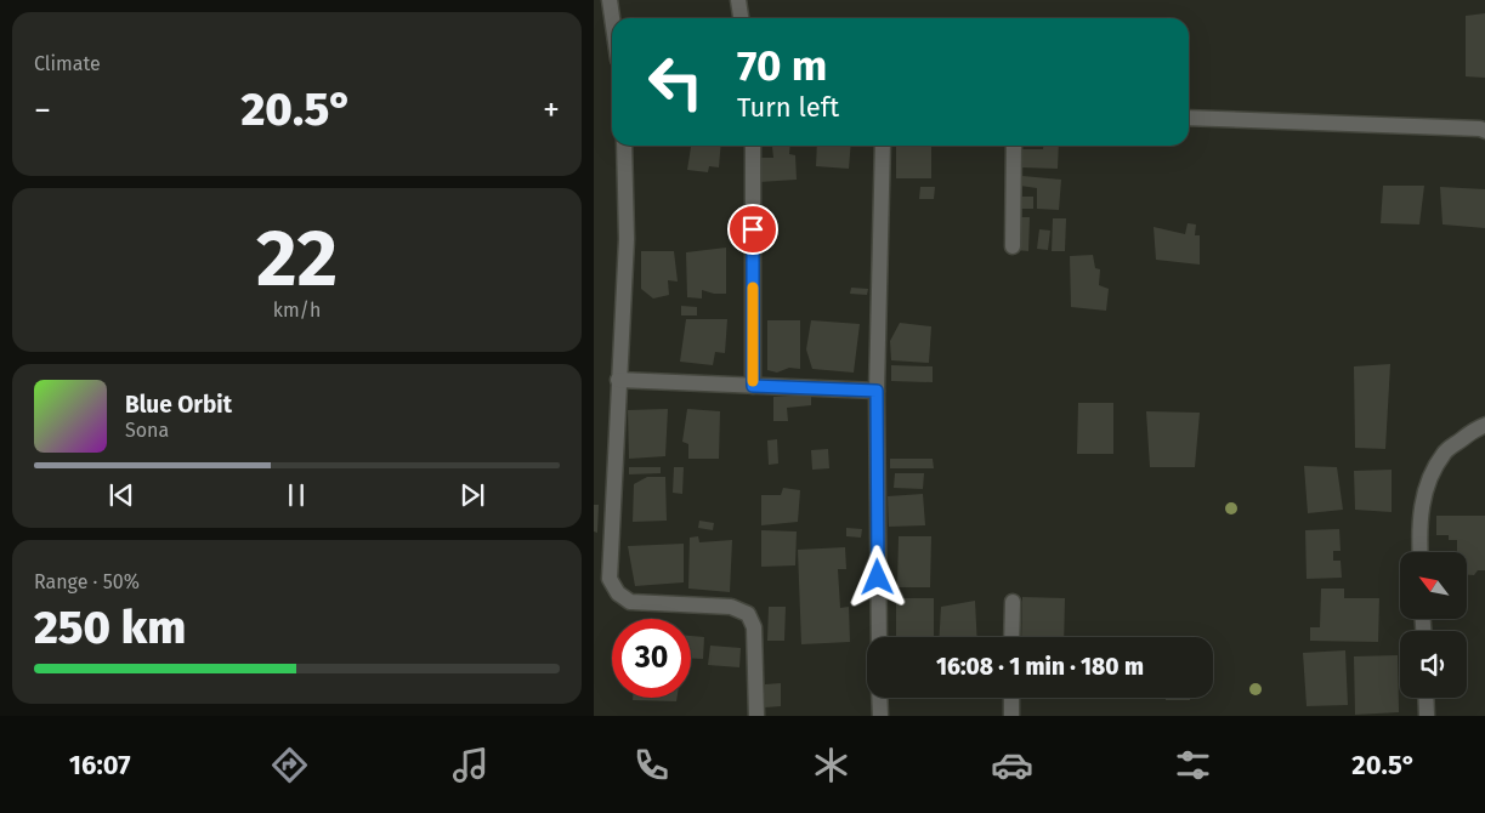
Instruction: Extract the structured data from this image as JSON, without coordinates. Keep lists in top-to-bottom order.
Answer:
{
  "north": "top left",
  "page": {
    "tile": [
      "Climate",
      ["22", "km/h"],
      ["Range · 50%", "250 km"]
    ],
    "turn": ["70 m", "Turn left"],
    "heat": ["−", "20.5°", "+"],
    "song": ["Blue Orbit", "Sona"],
    "limit": "30",
    "trip": "16:08 · 1 min · 180 m",
    "tabs": ["16:07", "20.5°"]
  }
}
